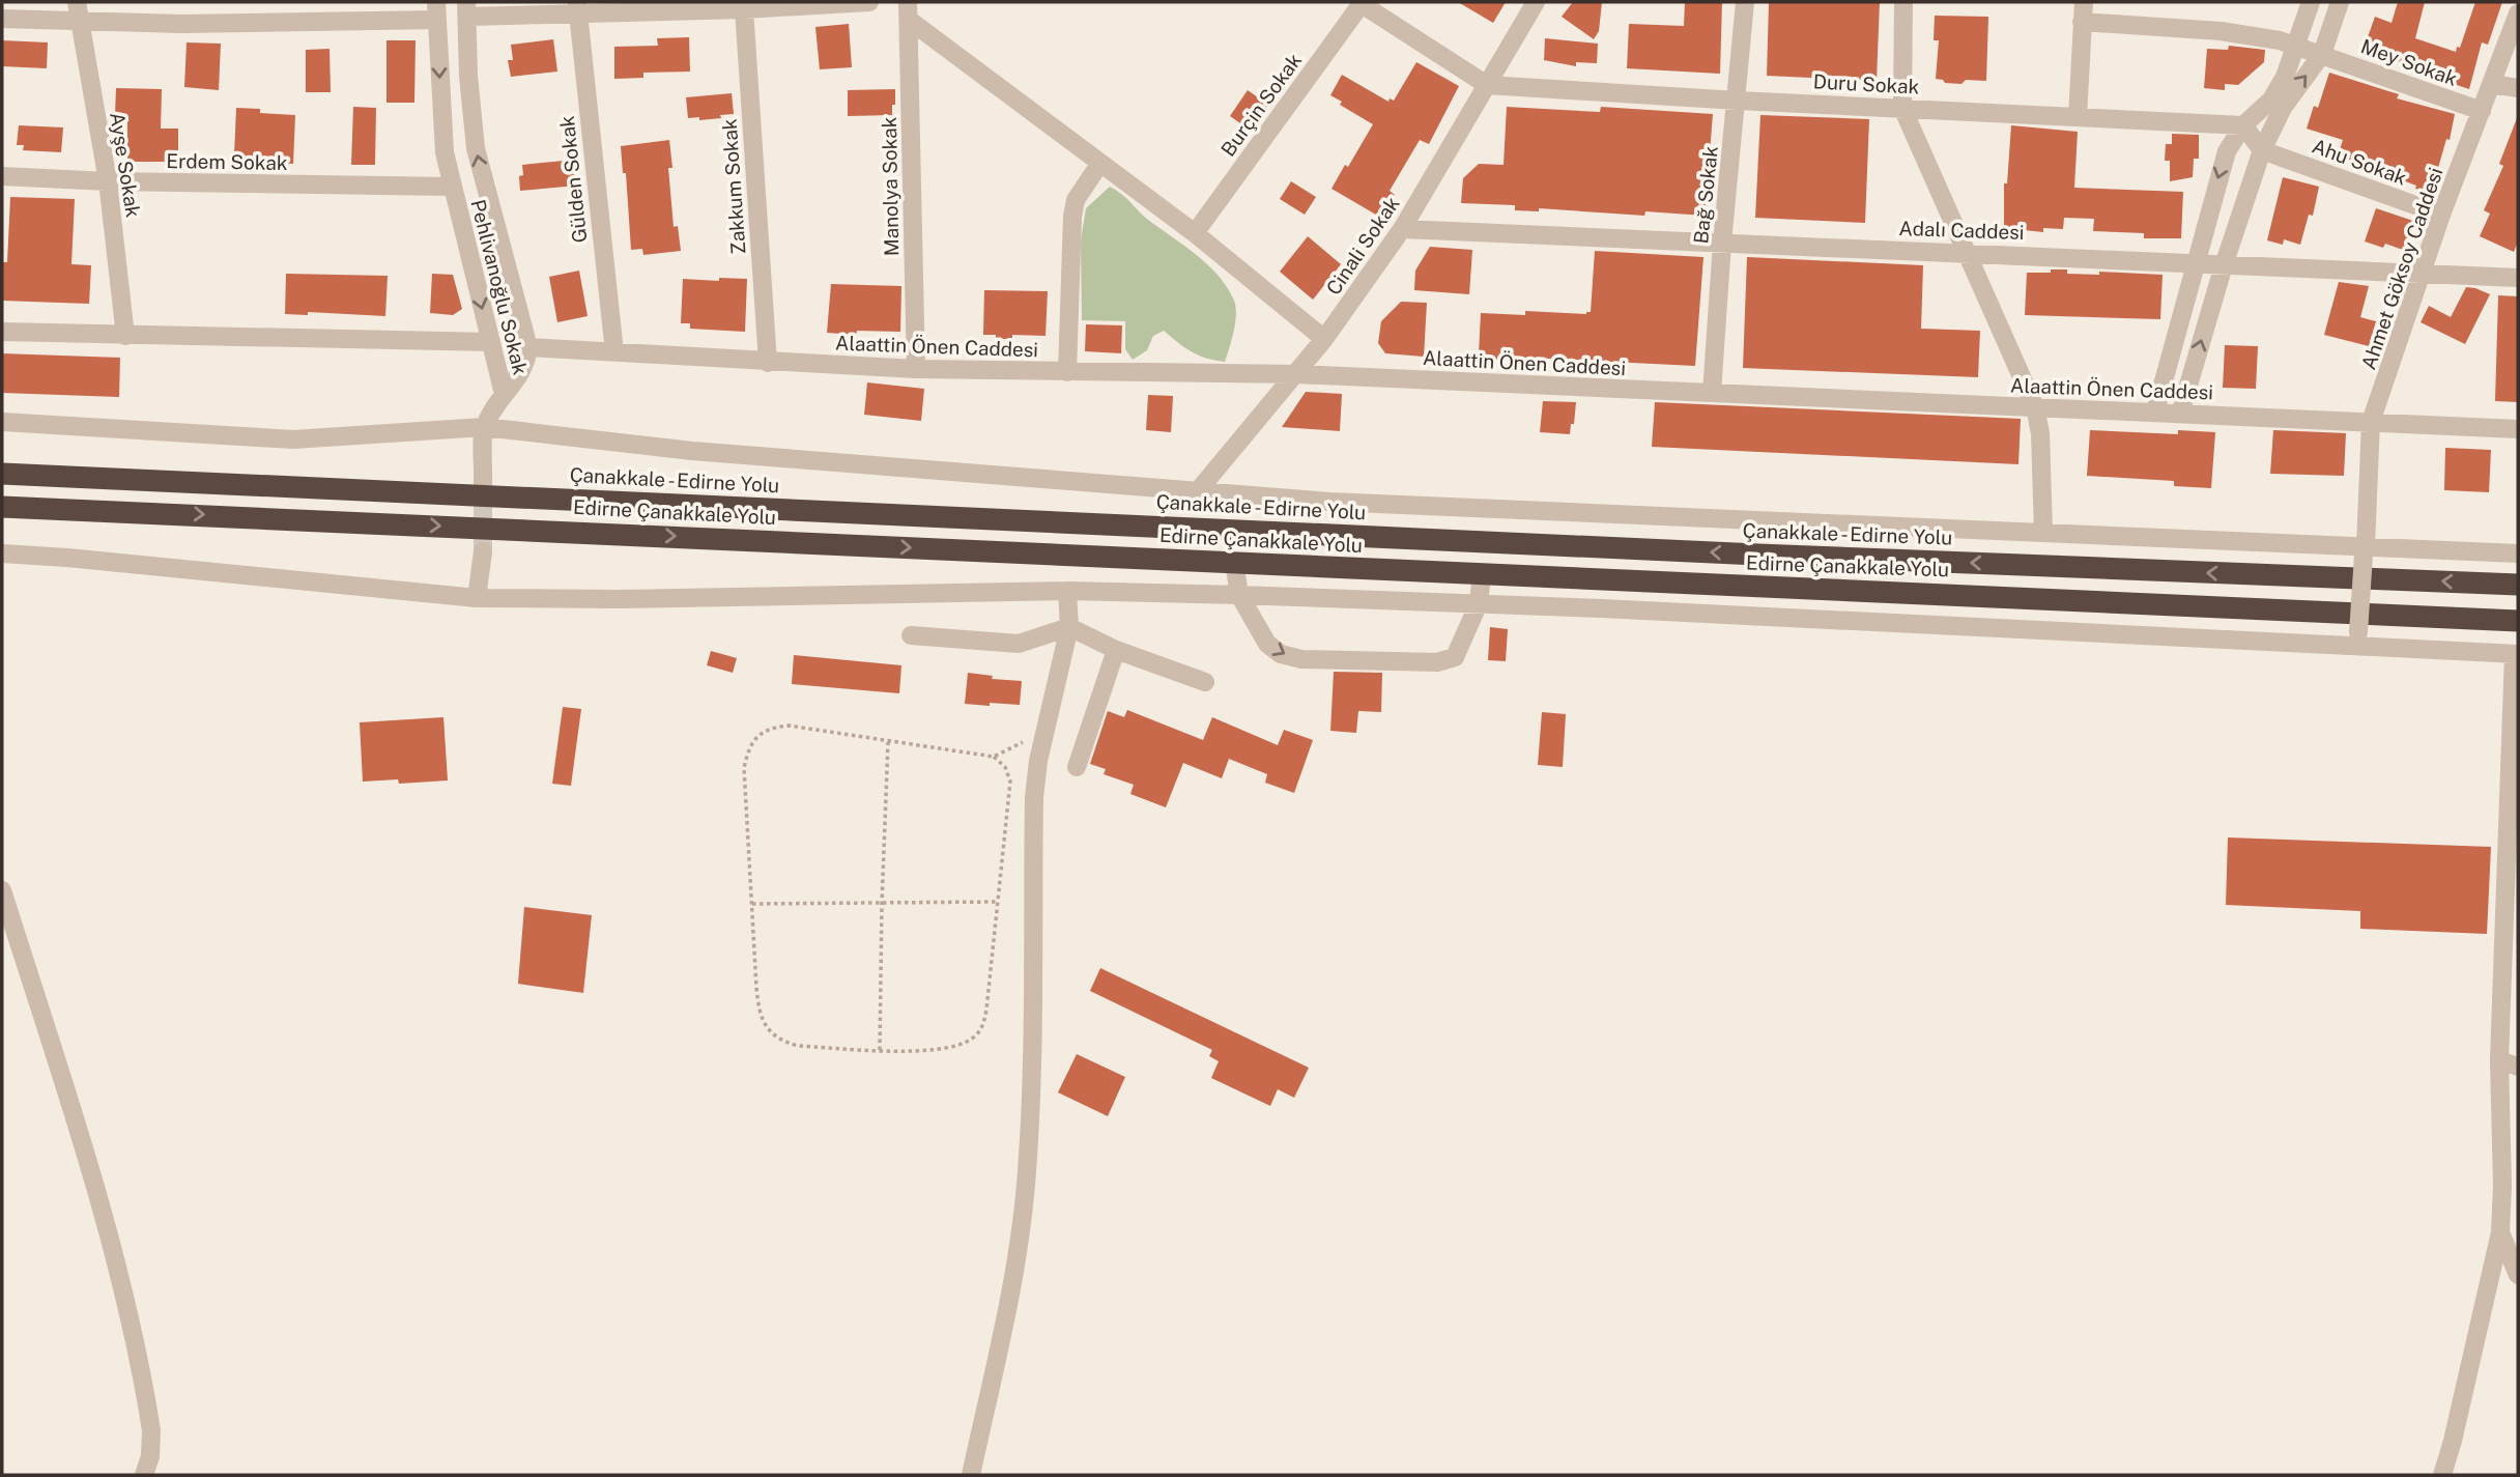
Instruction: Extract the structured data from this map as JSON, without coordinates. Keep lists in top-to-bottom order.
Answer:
{
  "streets": {
    "highway": ["Çanakkale - Edirne Yolu", "Edirne Çanakkale Yolu"],
    "street": [
      "Mey Sokak",
      "Duru Sokak",
      "Burçin Sokak",
      "Erdem Sokak",
      "Ahu Sokak",
      "Ayşe Sokak",
      "Gülden Sokak",
      "Zakkum Sokak",
      "Manolya Sokak",
      "Bağ Sokak",
      "Adalı Caddesi",
      "Cinali Sokak",
      "Ahmet Göksoy Caddesi",
      "Pehlivanoğlu Sokak",
      "Alaattin Önen Caddesi"
    ]
  },
  "crossings": [
    ["Mey Sokak", "Ahmet Göksoy Caddesi"],
    ["Duru Sokak", "Bağ Sokak"],
    ["Duru Sokak", "Cinali Sokak"],
    ["Erdem Sokak", "Ayşe Sokak"],
    ["Erdem Sokak", "Pehlivanoğlu Sokak"],
    ["Ahu Sokak", "Ahmet Göksoy Caddesi"],
    ["Gülden Sokak", "Alaattin Önen Caddesi"],
    ["Zakkum Sokak", "Alaattin Önen Caddesi"],
    ["Manolya Sokak", "Alaattin Önen Caddesi"],
    ["Bağ Sokak", "Adalı Caddesi"],
    ["Bağ Sokak", "Alaattin Önen Caddesi"],
    ["Adalı Caddesi", "Cinali Sokak"],
    ["Adalı Caddesi", "Ahmet Göksoy Caddesi"],
    ["Cinali Sokak", "Alaattin Önen Caddesi"],
    ["Ahmet Göksoy Caddesi", "Alaattin Önen Caddesi"],
    ["Ahmet Göksoy Caddesi", "Çanakkale - Edirne Yolu"],
    ["Pehlivanoğlu Sokak", "Alaattin Önen Caddesi"]
  ],
  "one_way": ["Çanakkale - Edirne Yolu", "Edirne Çanakkale Yolu"]
}
